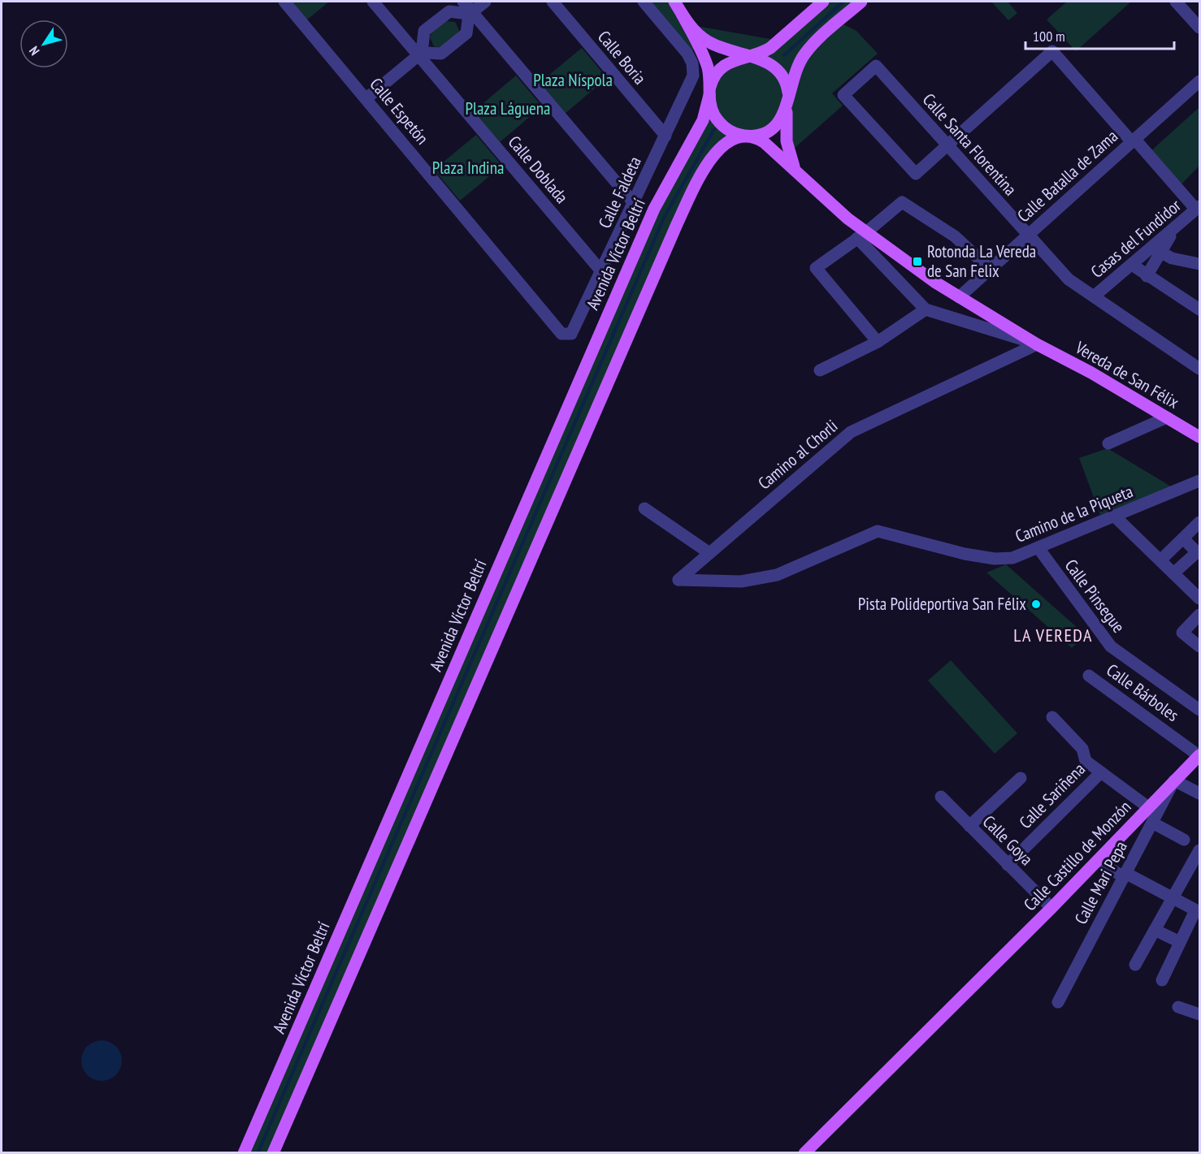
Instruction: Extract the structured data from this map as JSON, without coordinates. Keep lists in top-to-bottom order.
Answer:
{
  "streets": {
    "main road": ["Avenida Víctor Beltrí", "Vereda de San Félix", "Calle Castillo de Monzón"],
    "street": [
      "Calle Boria",
      "Calle Espetón",
      "Calle Santa Florentina",
      "Calle Doblada",
      "Calle Batalla de Zama",
      "Calle Faldeta",
      "Casas del Fundidor",
      "Camino al Chorli",
      "Camino de la Piqueta",
      "Calle Pinsegue",
      "Calle Bárboles",
      "Calle Sariñena",
      "Calle Goya",
      "Calle Mari Pepa"
    ]
  },
  "crossings": [
    ["Calle Boria", "Calle Faldeta"],
    ["Calle Espetón", "Calle Faldeta"],
    ["Calle Santa Florentina", "Calle Batalla de Zama"],
    ["Calle Santa Florentina", "Casas del Fundidor"],
    ["Calle Doblada", "Calle Faldeta"],
    ["Calle Batalla de Zama", "Vereda de San Félix"],
    ["Avenida Víctor Beltrí", "Vereda de San Félix"],
    ["Vereda de San Félix", "Camino al Chorli"],
    ["Camino al Chorli", "Camino de la Piqueta"],
    ["Camino de la Piqueta", "Calle Pinsegue"],
    ["Calle Bárboles", "Calle Castillo de Monzón"],
    ["Calle Sariñena", "Calle Goya"],
    ["Calle Goya", "Calle Castillo de Monzón"],
    ["Calle Castillo de Monzón", "Calle Mari Pepa"]
  ],
  "districts": ["LA VEREDA"],
  "parks": ["Plaza Níspola", "Plaza Láguena", "Plaza Indina"],
  "places": {
    "transit": ["Rotonda La Vereda de San Felix"],
    "other": ["Pista Polideportiva San Félix"]
  },
  "scale_bar": "100 m",
  "north": "bottom left"
}
